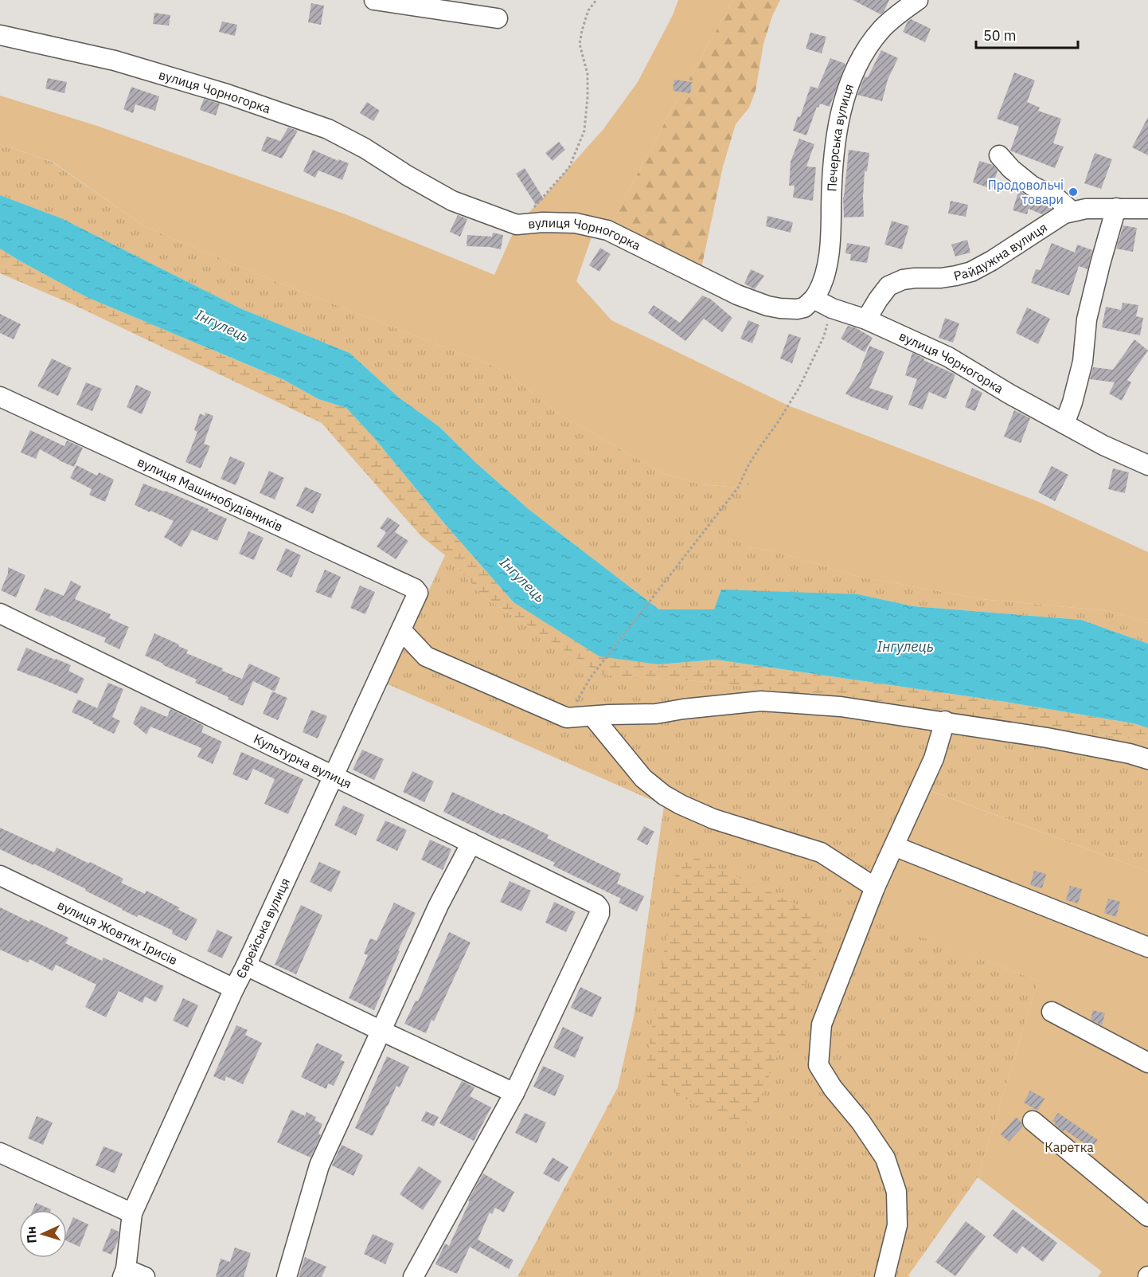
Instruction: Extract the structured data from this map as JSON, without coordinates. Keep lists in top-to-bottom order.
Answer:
{
  "streets": {
    "street": [
      "вулиця Чорногорка",
      "Печерська вулиця",
      "Райдужна вулиця",
      "вулиця Машинобудівників",
      "Культурна вулиця",
      "Єврейська вулиця",
      "вулиця Жовтих Ірисів"
    ]
  },
  "crossings": [
    ["вулиця Чорногорка", "Печерська вулиця"],
    ["вулиця Чорногорка", "Райдужна вулиця"],
    ["вулиця Машинобудівників", "Єврейська вулиця"],
    ["Культурна вулиця", "Єврейська вулиця"],
    ["Єврейська вулиця", "вулиця Жовтих Ірисів"]
  ],
  "water": ["Інгулець"],
  "parks": ["Каретка"],
  "places": ["Продовольчі товари"],
  "scale_bar": "50 m",
  "north": "left"
}
